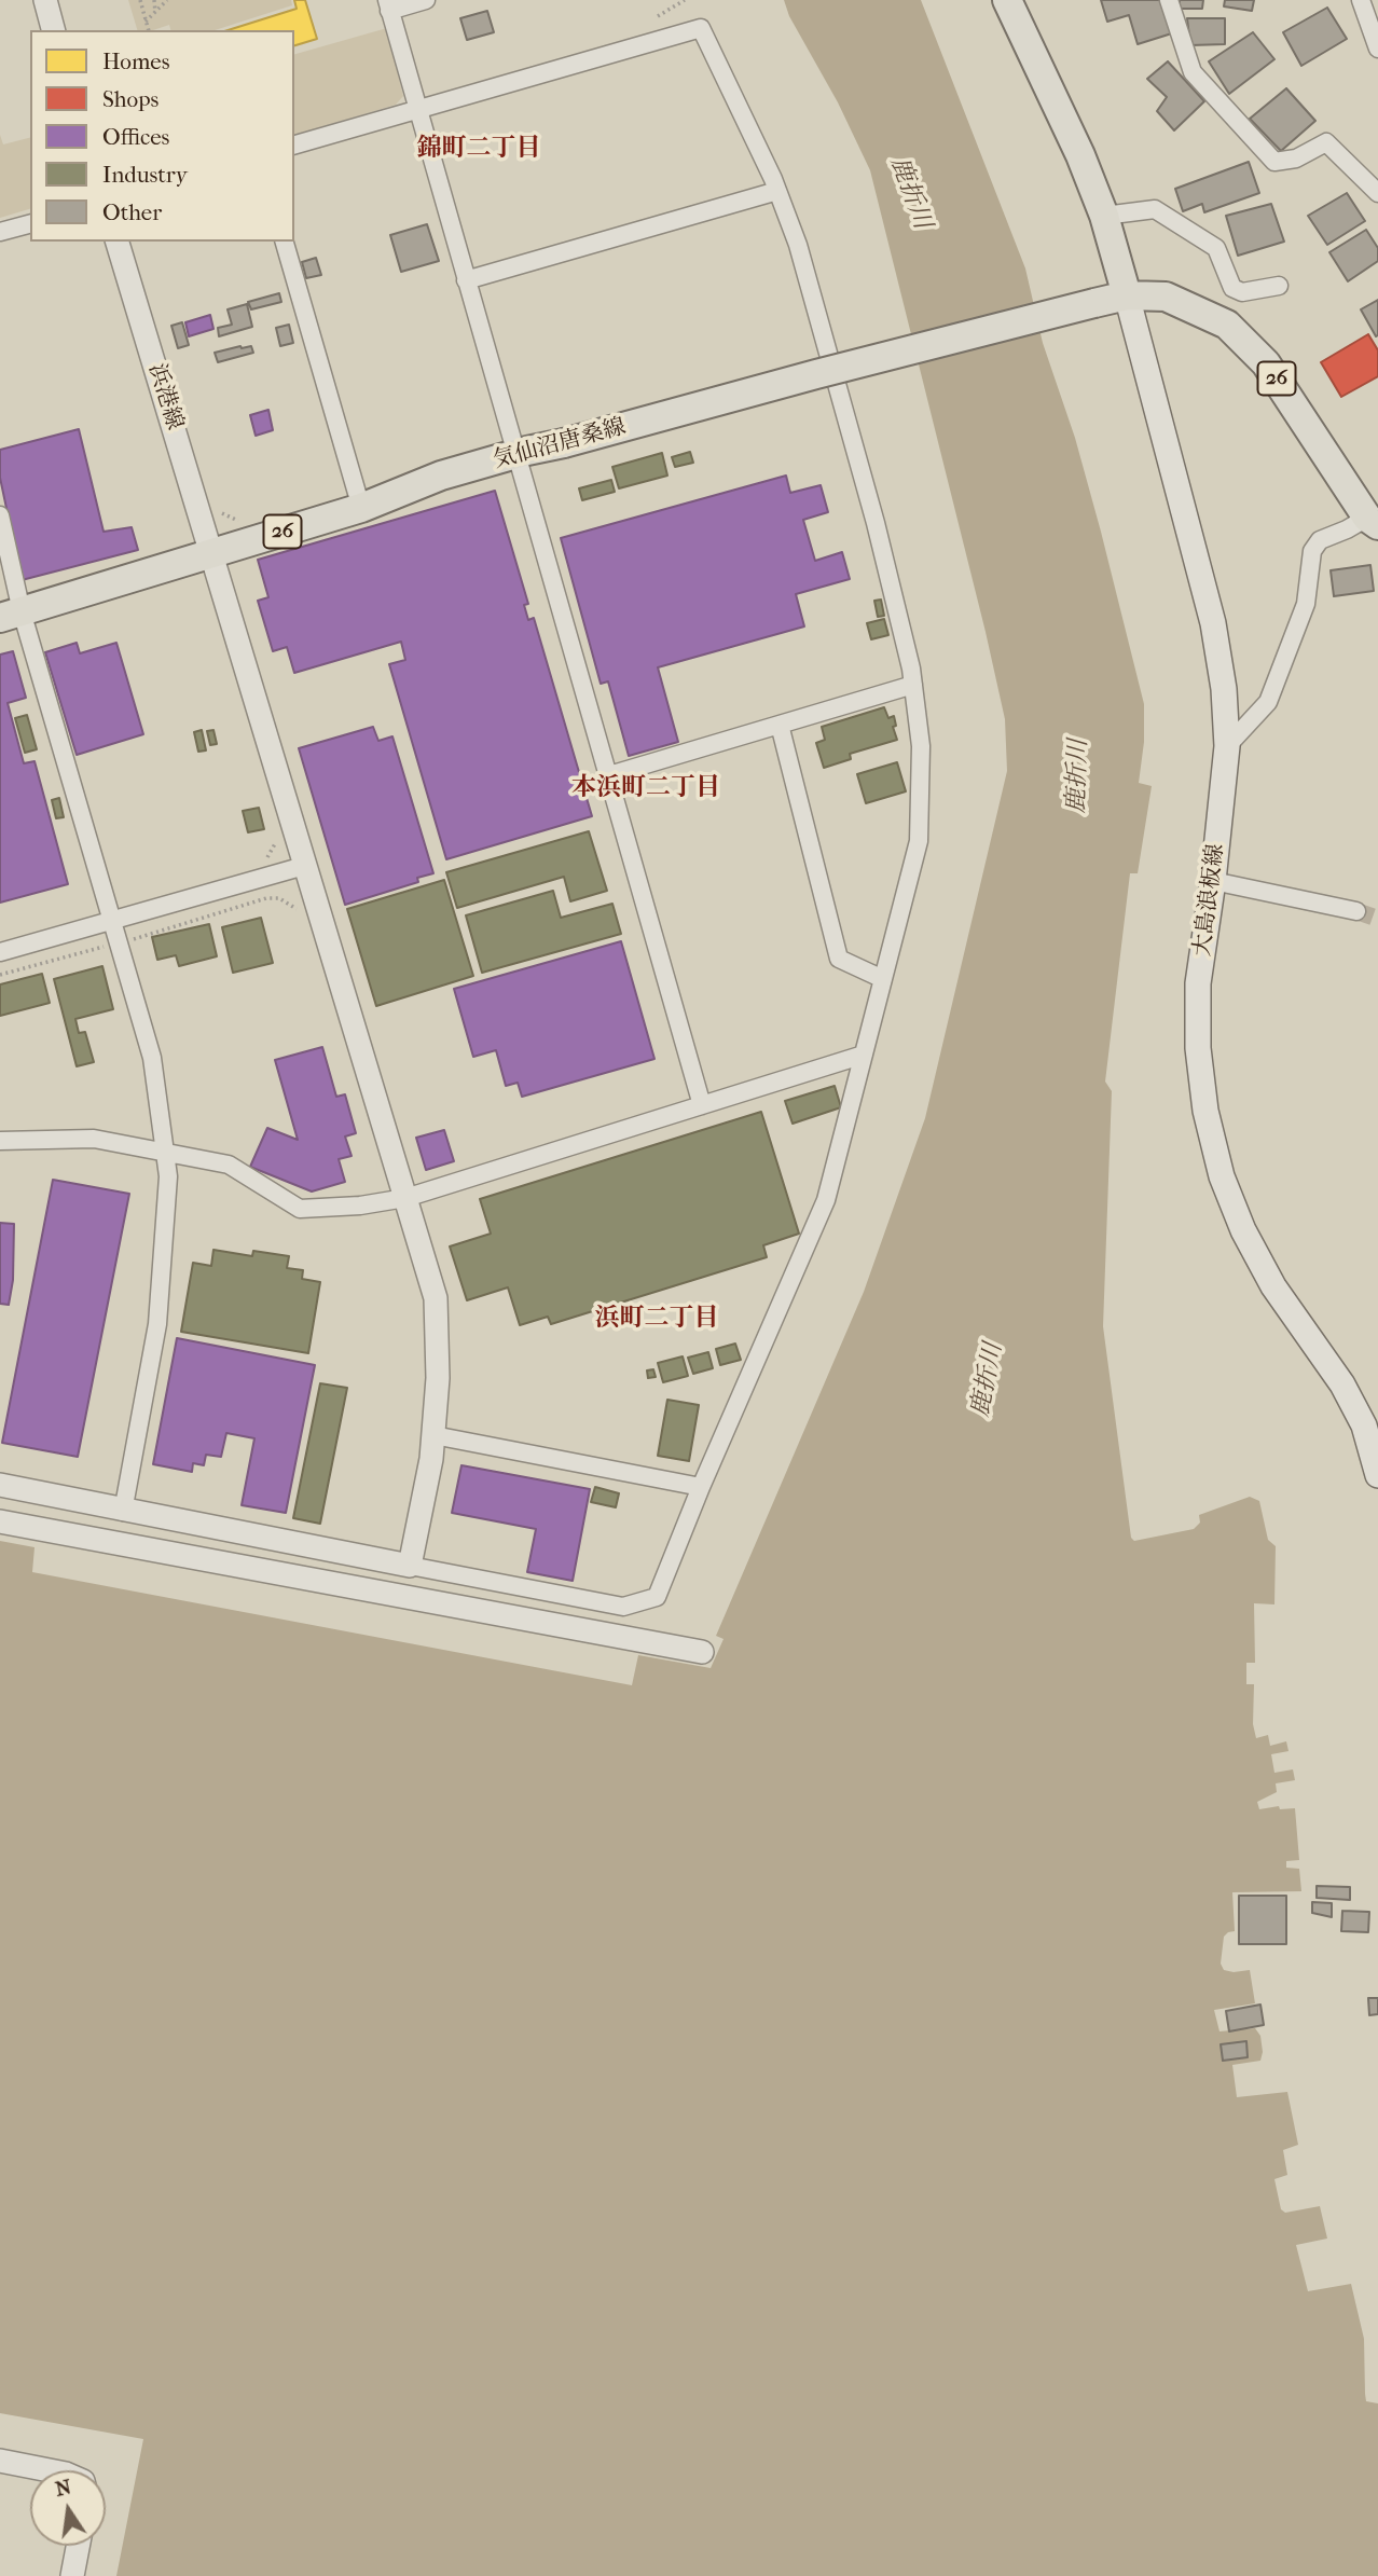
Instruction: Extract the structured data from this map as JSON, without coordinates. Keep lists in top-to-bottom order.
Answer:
{
  "streets": {
    "main road": ["26", "気仙沼唐桑線", "大島浪板線"],
    "street": ["浜港線"]
  },
  "crossings": [
    ["浜港線", "気仙沼唐桑線"],
    ["気仙沼唐桑線", "大島浪板線"]
  ],
  "districts": ["錦町二丁目", "本浜町二丁目", "浜町二丁目"],
  "water": ["鹿折川"],
  "legend": [
    "Homes",
    "Shops",
    "Offices",
    "Industry",
    "Other"
  ],
  "north": "top"
}
